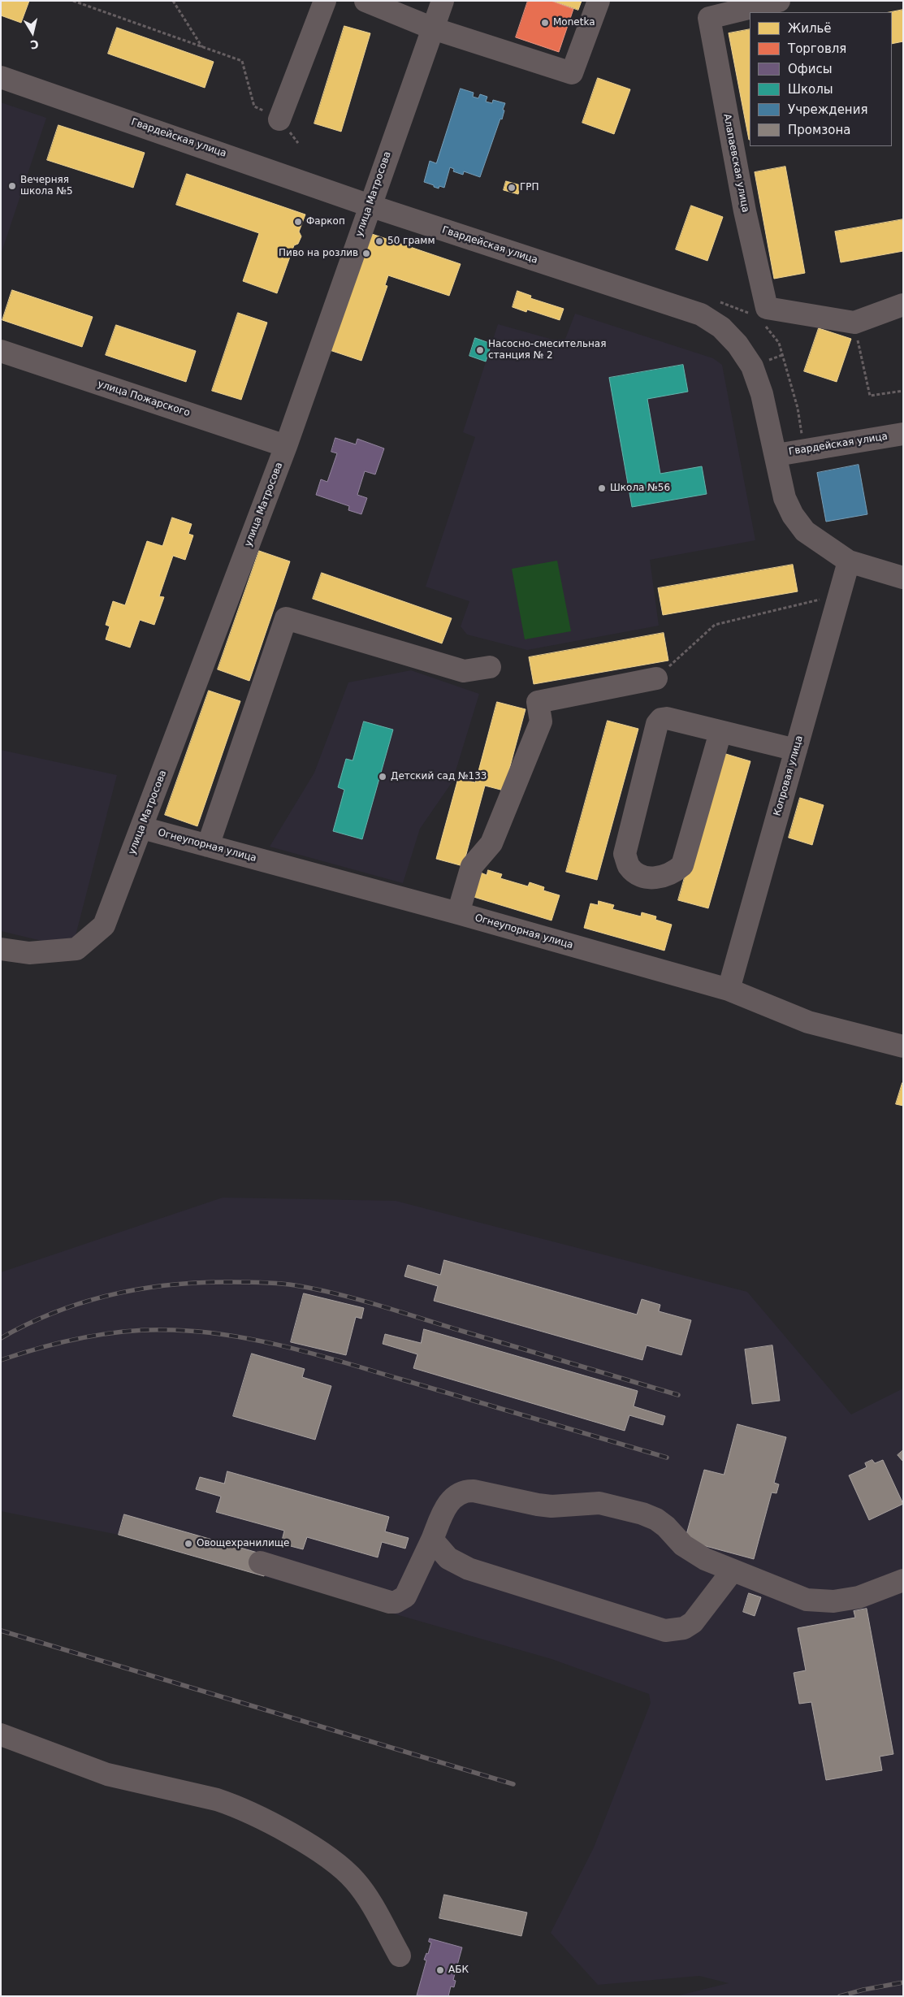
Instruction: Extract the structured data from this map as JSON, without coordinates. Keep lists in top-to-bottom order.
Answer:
{
  "streets": {
    "street": [
      "Гвардейская улица",
      "Алапаевская улица",
      "улица Матросова",
      "улица Пожарского",
      "Копровая улица",
      "Огнеупорная улица"
    ]
  },
  "crossings": [
    ["Гвардейская улица", "улица Матросова"],
    ["улица Матросова", "улица Пожарского"],
    ["улица Матросова", "Огнеупорная улица"],
    ["Копровая улица", "Огнеупорная улица"]
  ],
  "places": [
    "Monetka",
    "Вечерняя школа №5",
    "ГРП",
    "Фаркоп",
    "50 грамм",
    "Пиво на розлив",
    "Насосно-смесительная станция № 2",
    "Школа №56",
    "Детский сад №133",
    "Овощехранилище",
    "АБК"
  ],
  "legend": [
    "Жильё",
    "Торговля",
    "Офисы",
    "Школы",
    "Учреждения",
    "Промзона"
  ],
  "north": "bottom"
}
